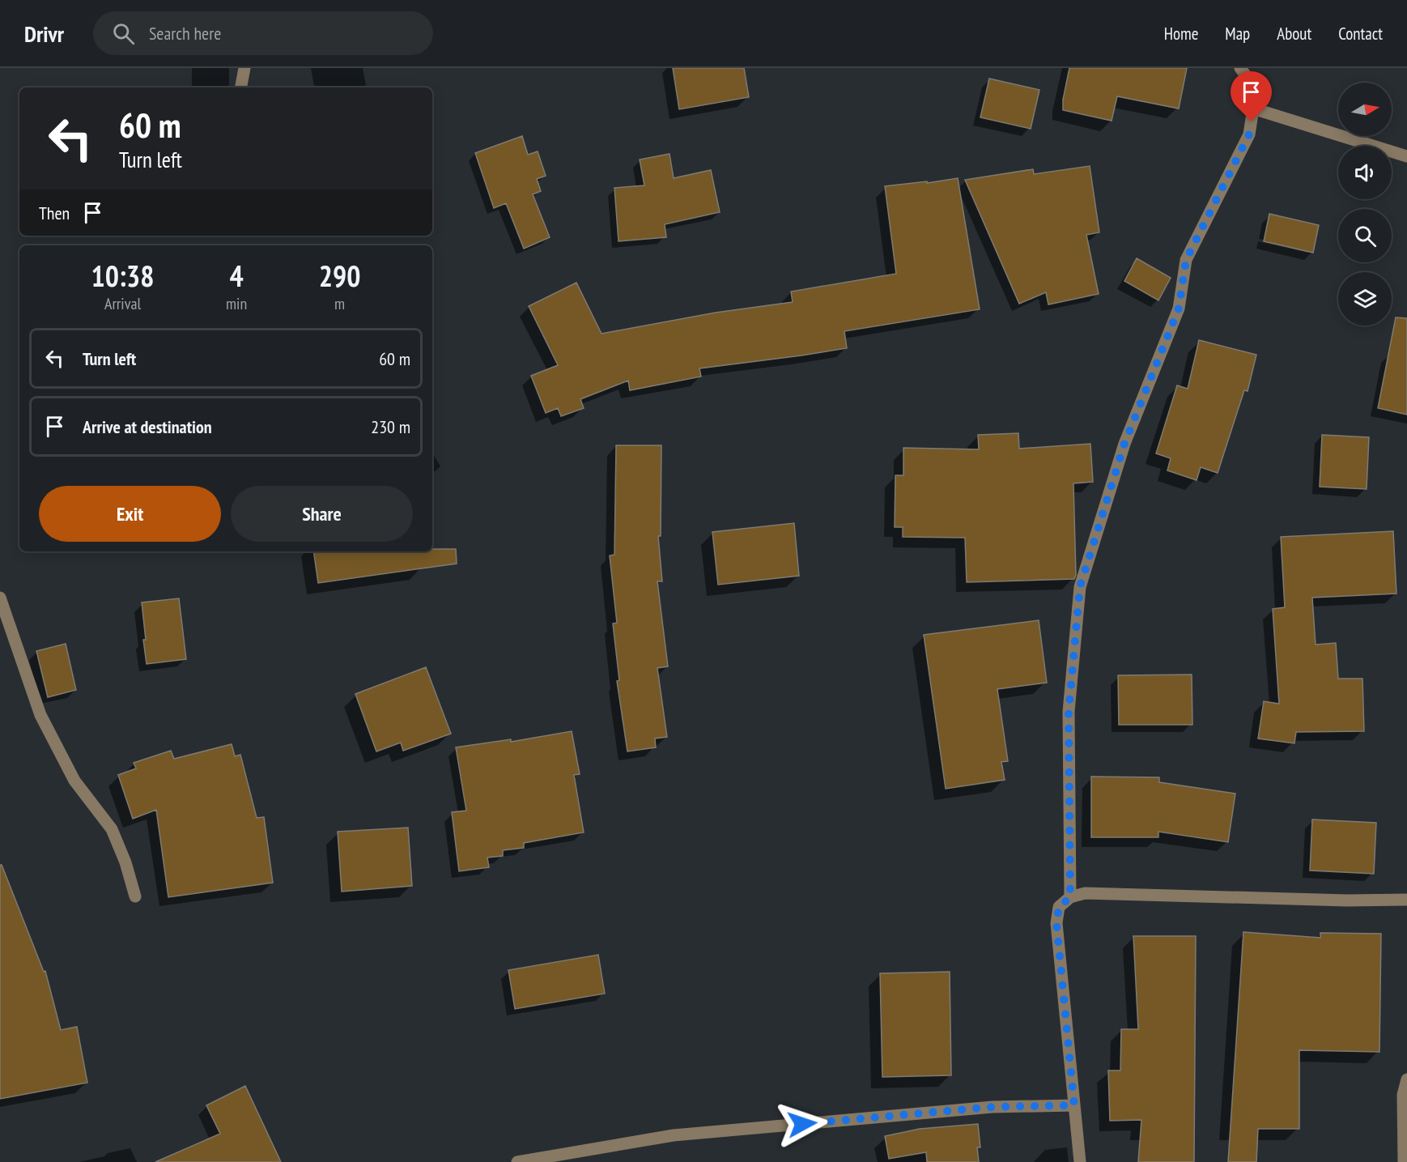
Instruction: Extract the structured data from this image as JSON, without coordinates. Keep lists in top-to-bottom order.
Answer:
{
  "north": "right",
  "page": {
    "header": "Drivr",
    "search": "Search here",
    "nav": [
      "Home",
      "Map",
      "About",
      "Contact"
    ],
    "turn": ["60 m", "Turn left"],
    "then": "Then",
    "eta": [
      "10:38",
      "Arrival",
      "4",
      "min",
      "290",
      "m"
    ],
    "list": [
      {
        "name": "Turn left",
        "value": "60 m"
      },
      {
        "name": "Arrive at destination",
        "value": "230 m"
      }
    ],
    "buttons": ["Exit", "Share"]
  }
}
